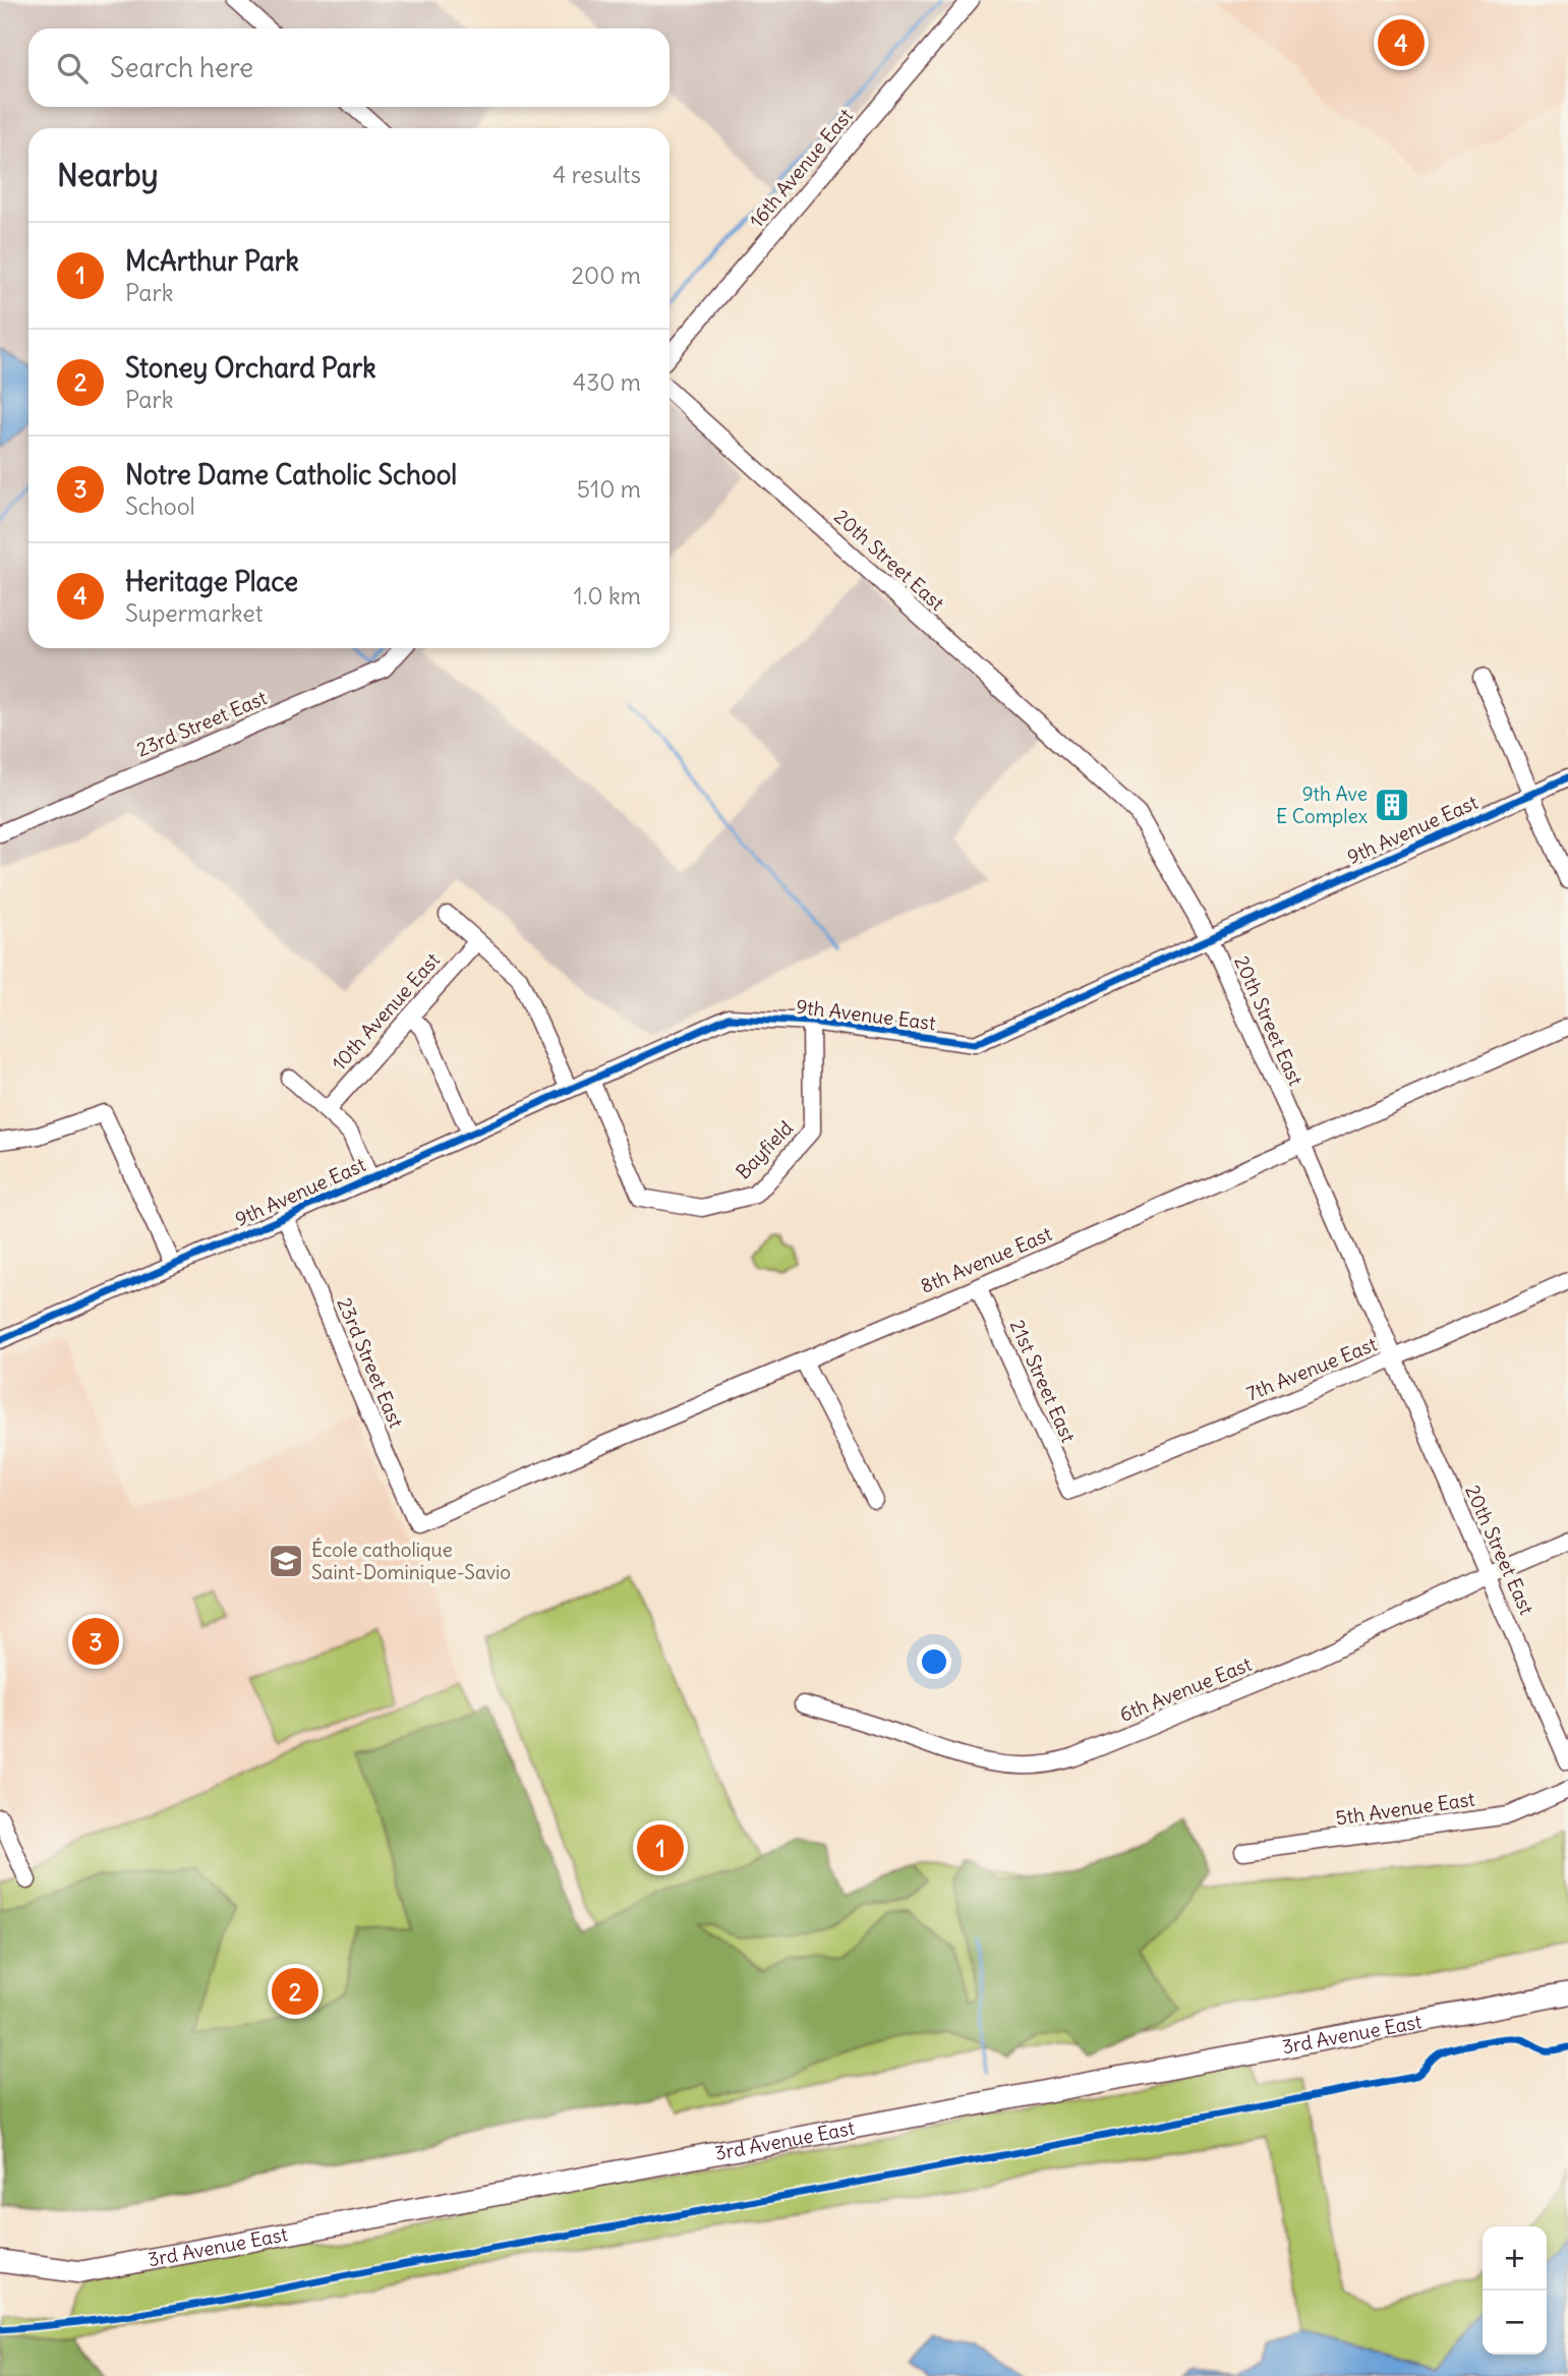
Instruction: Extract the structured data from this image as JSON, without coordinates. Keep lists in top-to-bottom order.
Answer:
{
  "streets": {
    "main road": ["3rd Avenue East"],
    "street": [
      "16th Avenue East",
      "20th Street East",
      "23rd Street East",
      "9th Avenue East",
      "10th Avenue East",
      "Bayfield",
      "8th Avenue East",
      "7th Avenue East",
      "21st Street East",
      "6th Avenue East",
      "5th Avenue East"
    ]
  },
  "crossings": [
    ["20th Street East", "9th Avenue East"],
    ["20th Street East", "8th Avenue East"],
    ["20th Street East", "7th Avenue East"],
    ["20th Street East", "6th Avenue East"],
    ["23rd Street East", "9th Avenue East"],
    ["23rd Street East", "8th Avenue East"],
    ["9th Avenue East", "Bayfield"],
    ["8th Avenue East", "21st Street East"],
    ["7th Avenue East", "21st Street East"]
  ],
  "places": {
    "building": ["9th Ave E Complex"],
    "school or university": ["École catholique Saint-Dominique-Savio"]
  },
  "page": {
    "pins": [
      "4",
      "3",
      "1",
      "2"
    ],
    "search": "Search here",
    "heading": ["Nearby", "4 results"],
    "list": [
      {
        "mark": "1",
        "name": "McArthur Park",
        "note": "Park",
        "value": "200 m"
      },
      {
        "mark": "2",
        "name": "Stoney Orchard Park",
        "note": "Park",
        "value": "430 m"
      },
      {
        "mark": "3",
        "name": "Notre Dame Catholic School",
        "note": "School",
        "value": "510 m"
      },
      {
        "mark": "4",
        "name": "Heritage Place",
        "note": "Supermarket",
        "value": "1.0 km"
      }
    ],
    "map_buttons": ["+", "−"]
  }
}
